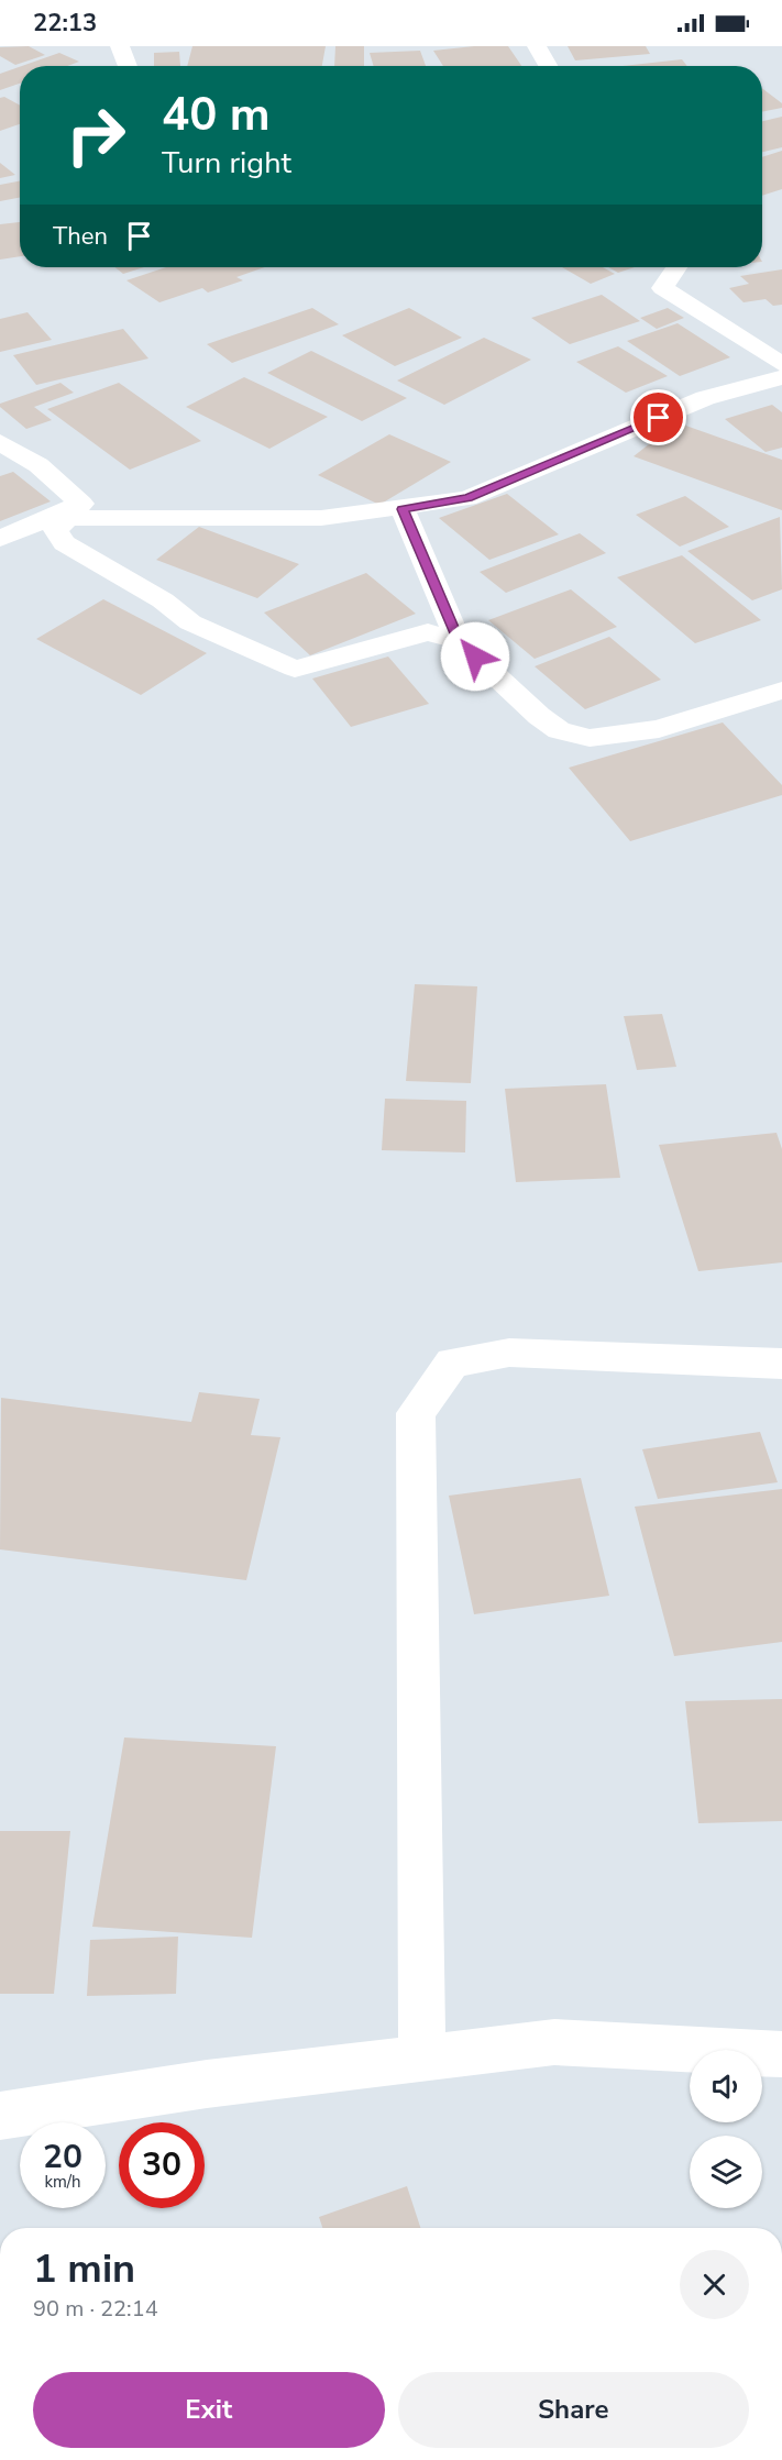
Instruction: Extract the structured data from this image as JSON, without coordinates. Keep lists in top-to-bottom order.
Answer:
{
  "page": {
    "status": "22:13",
    "turn": ["40 m", "Turn right"],
    "then": "Then",
    "speed": "20 km/h",
    "limit": "30",
    "heading": ["1 min", "90 m · 22:14"],
    "buttons": ["Exit", "Share"]
  }
}
